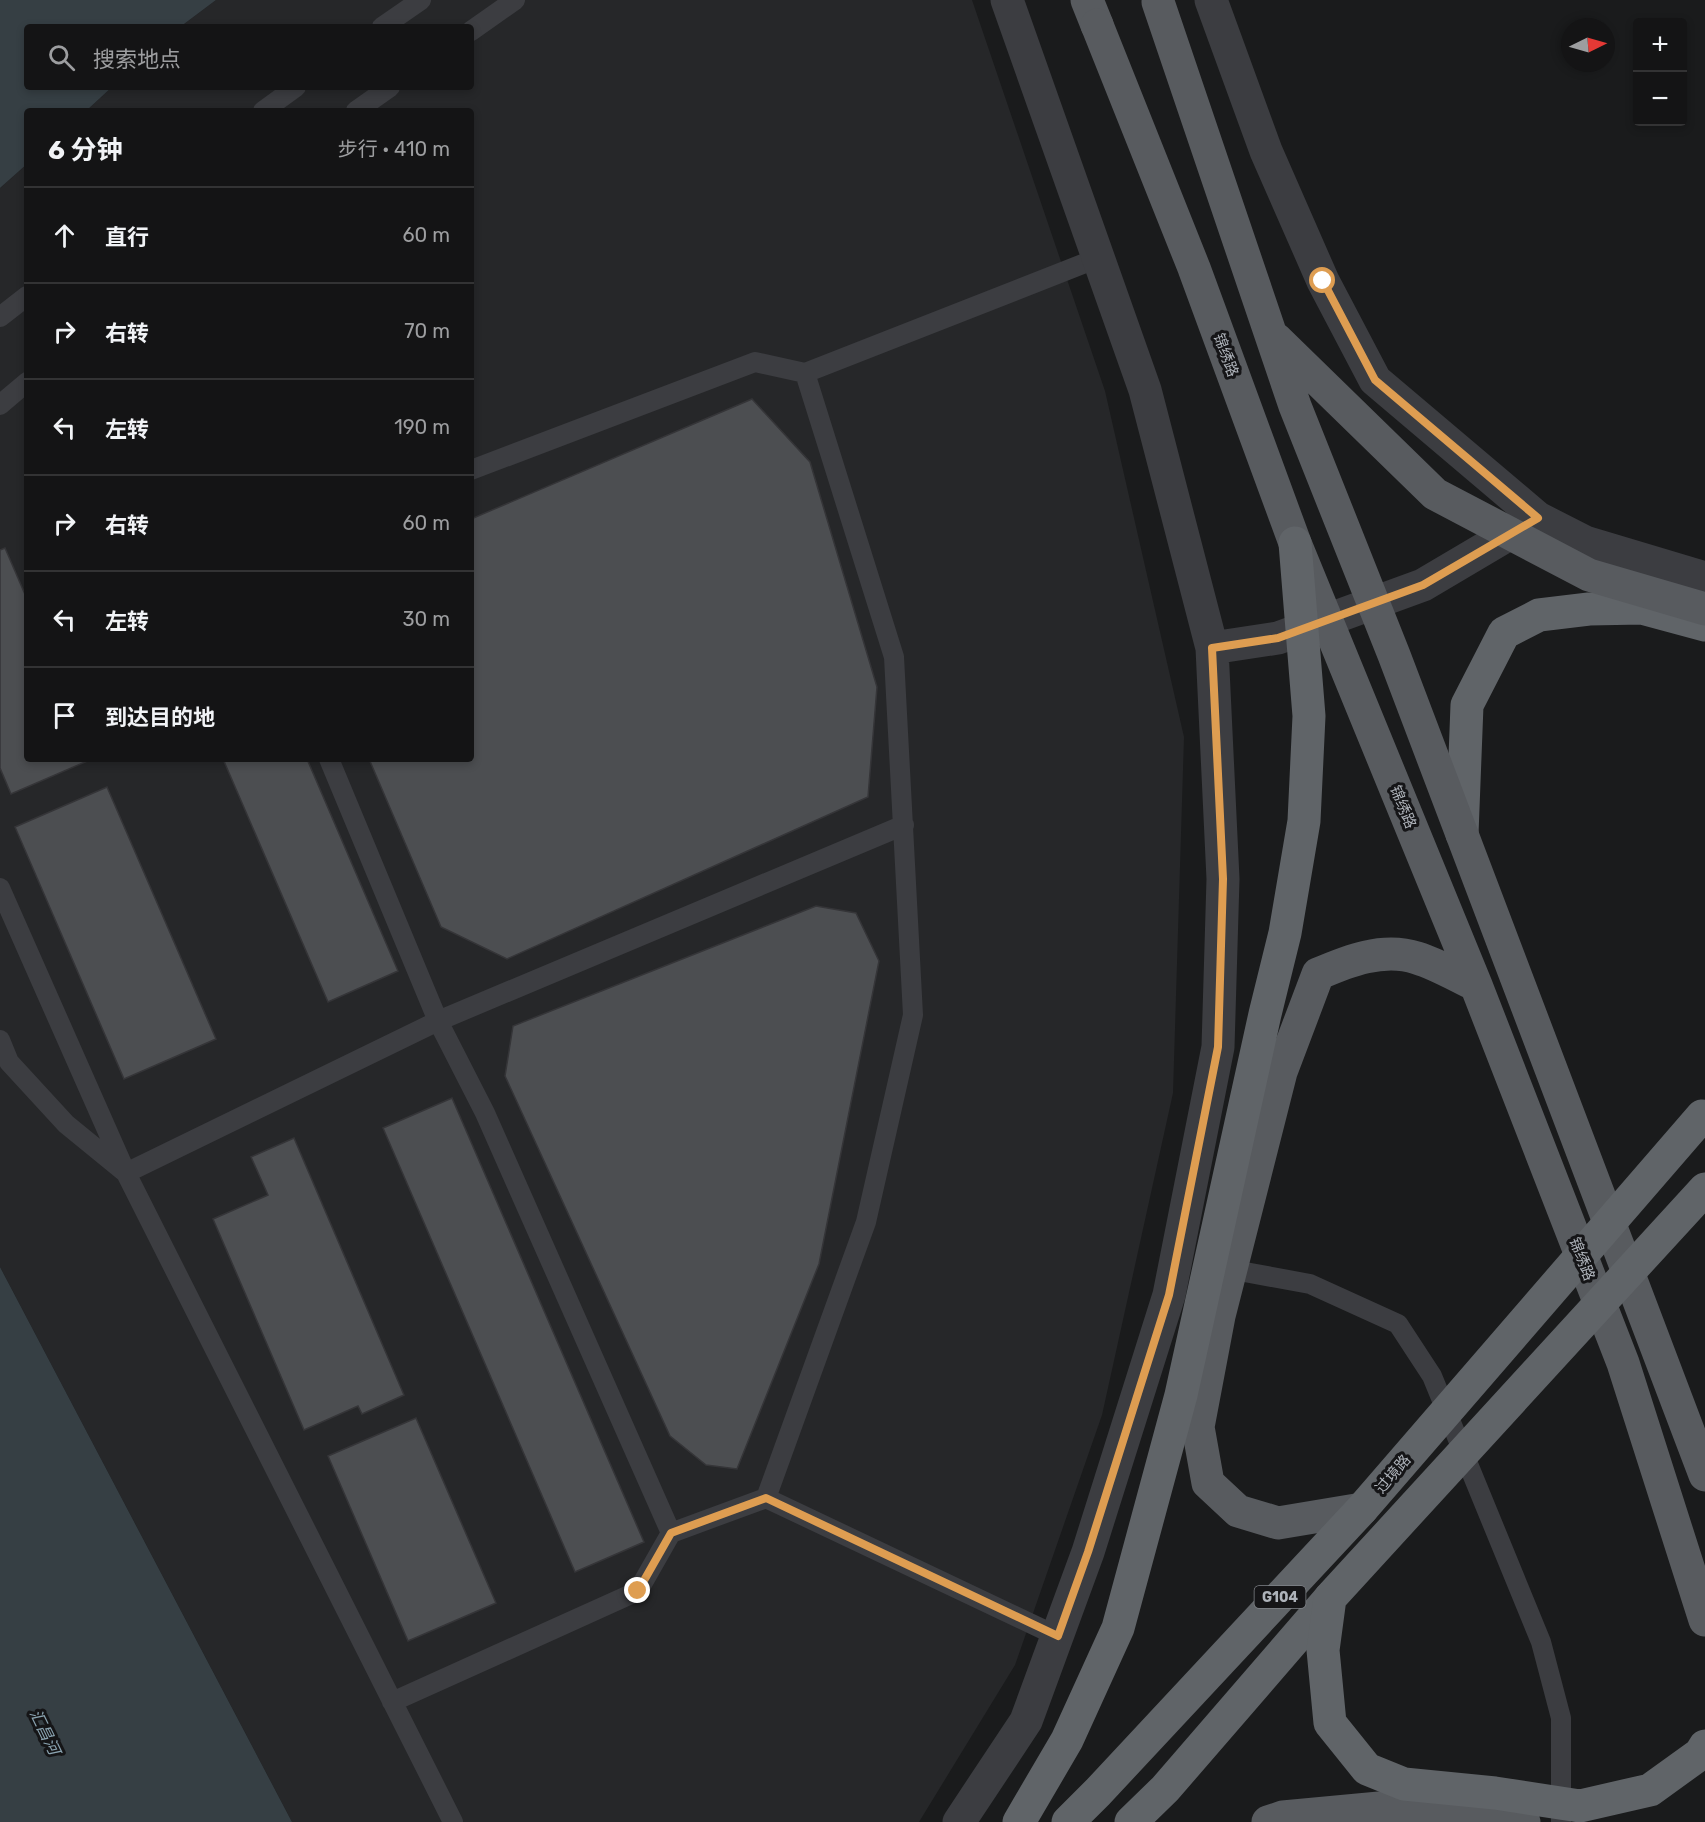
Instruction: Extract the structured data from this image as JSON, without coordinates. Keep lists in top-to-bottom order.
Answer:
{
  "streets": {
    "highway": ["过境路", "G104"],
    "main road": ["锦绣路"]
  },
  "water": ["汇昌河"],
  "north": "right",
  "page": {
    "map_buttons": ["+", "−"],
    "search": "搜索地点",
    "heading": ["6 分钟", "步行 · 410 m"],
    "list": [
      ["直行", "60 m"],
      ["右转", "70 m"],
      ["左转", "190 m"],
      ["右转", "60 m"],
      ["左转", "30 m"],
      "到达目的地"
    ]
  }
}
